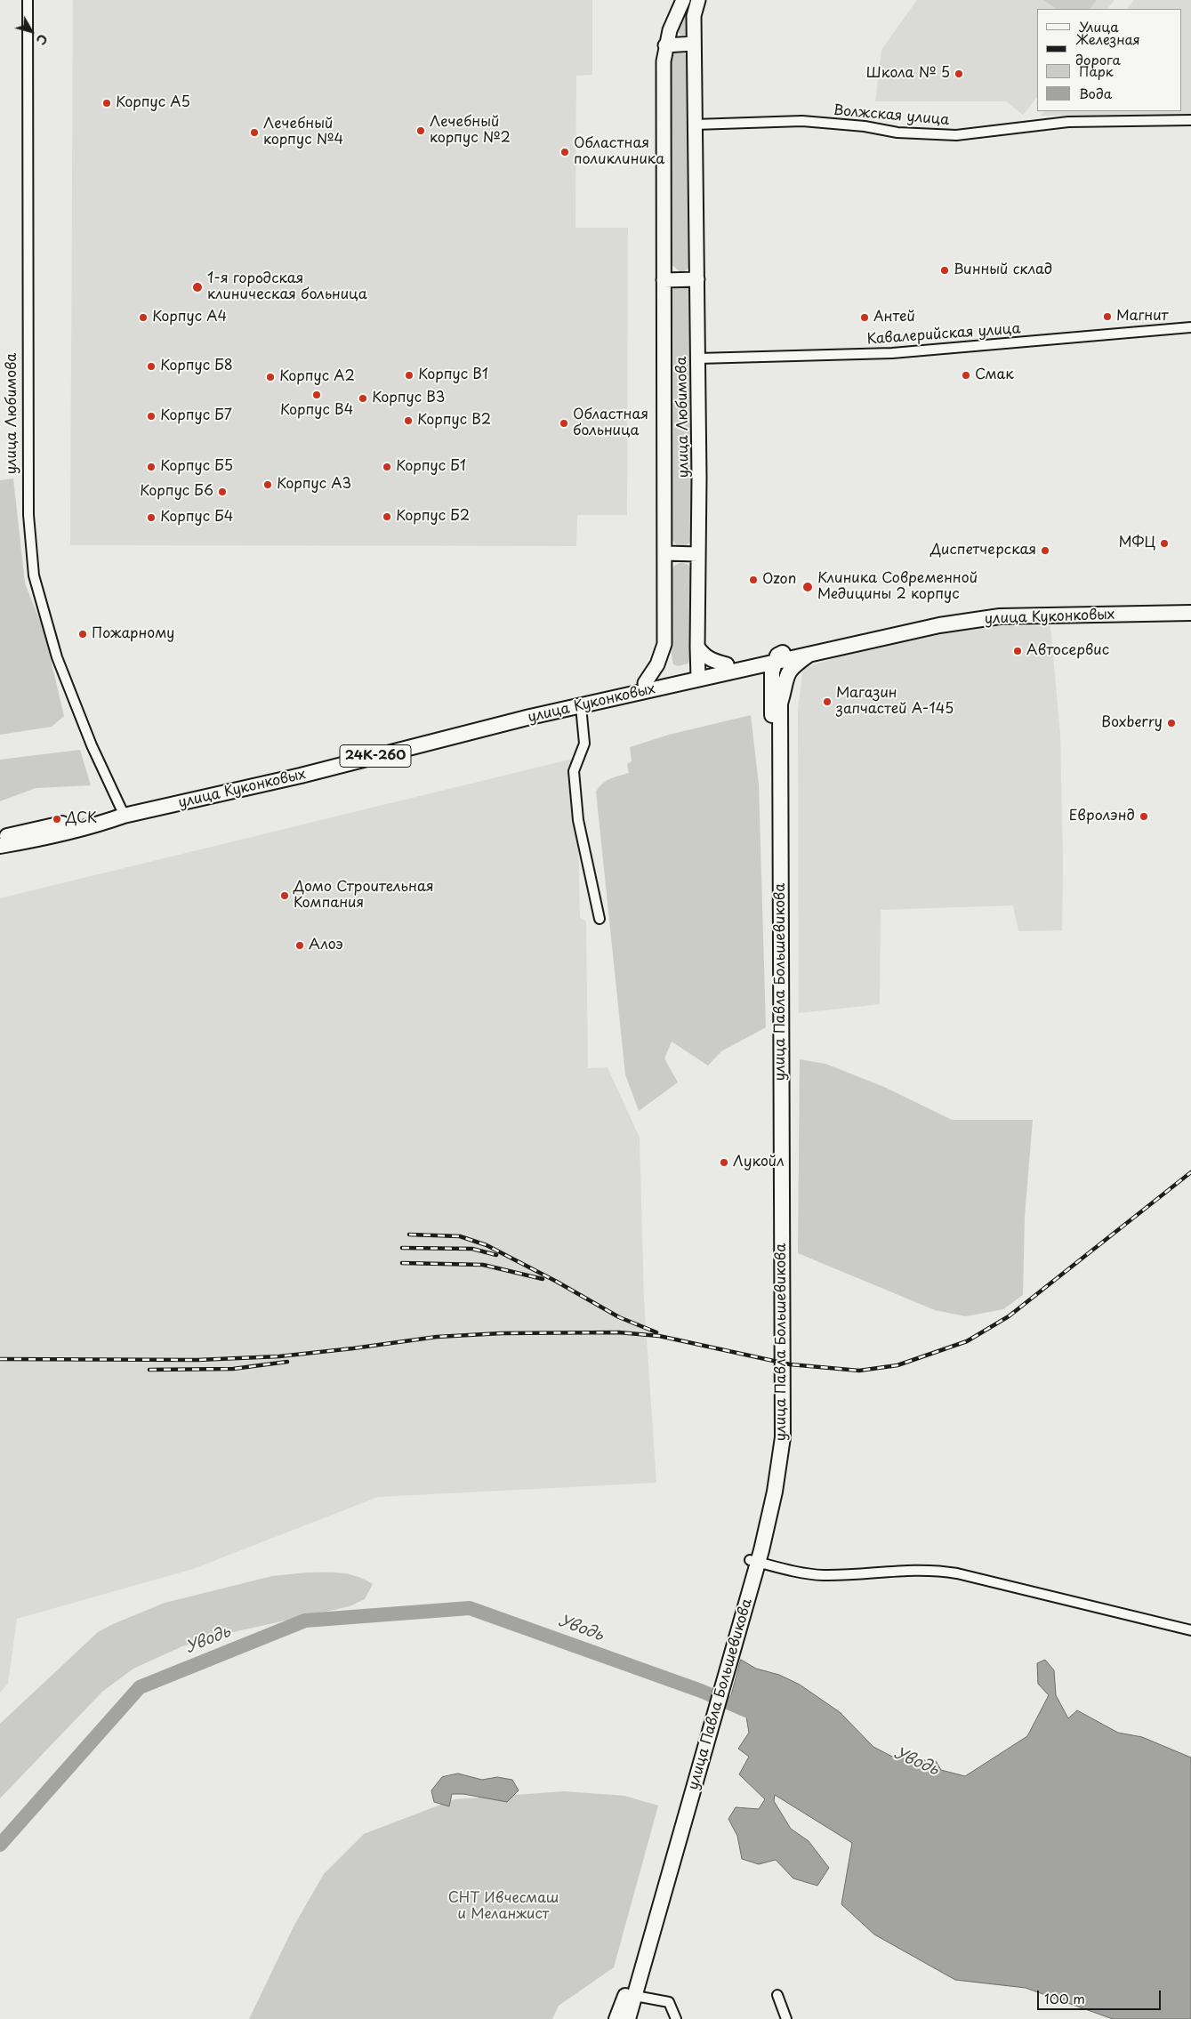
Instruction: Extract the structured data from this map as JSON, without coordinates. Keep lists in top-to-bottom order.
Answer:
{
  "streets": {
    "main road": [
      "улица Любимова",
      "улица Куконковых",
      "24К-260",
      "улица Павла Большевикова"
    ],
    "street": ["Волжская улица", "Кавалерийская улица"]
  },
  "crossings": [
    ["Волжская улица", "улица Любимова"],
    ["Кавалерийская улица", "улица Любимова"],
    ["улица Любимова", "улица Куконковых"],
    ["улица Куконковых", "улица Павла Большевикова"]
  ],
  "water": ["Уводь"],
  "parks": ["СНТ Ивчесмаш и Меланжист"],
  "places": [
    "Школа № 5",
    "Корпус А5",
    "Лечебный корпус №2",
    "Лечебный корпус №4",
    "Областная поликлиника",
    "Винный склад",
    "1-я городская клиническая больница",
    "Магнит",
    "Корпус А4",
    "Антей",
    "Корпус Б8",
    "Корпус В1",
    "Смак",
    "Корпус А2",
    "Корпус В4",
    "Корпус В3",
    "Корпус Б7",
    "Корпус В2",
    "Областная больница",
    "Корпус Б5",
    "Корпус Б1",
    "Корпус А3",
    "Корпус Б6",
    "Корпус Б2",
    "Корпус Б4",
    "МФЦ",
    "Диспетчерская",
    "Ozon",
    "Клиника Современной Медицины 2 корпус",
    "Пожарному",
    "Автосервис",
    "Магазин запчастей А-145",
    "Boxberry",
    "Евролэнд",
    "ДСК",
    "Домо Строительная Компания",
    "Алоэ",
    "Лукойл"
  ],
  "legend": [
    "Улица",
    "Железная дорога",
    "Парк",
    "Вода"
  ],
  "scale_bar": "100 m",
  "north": "bottom right"
}
